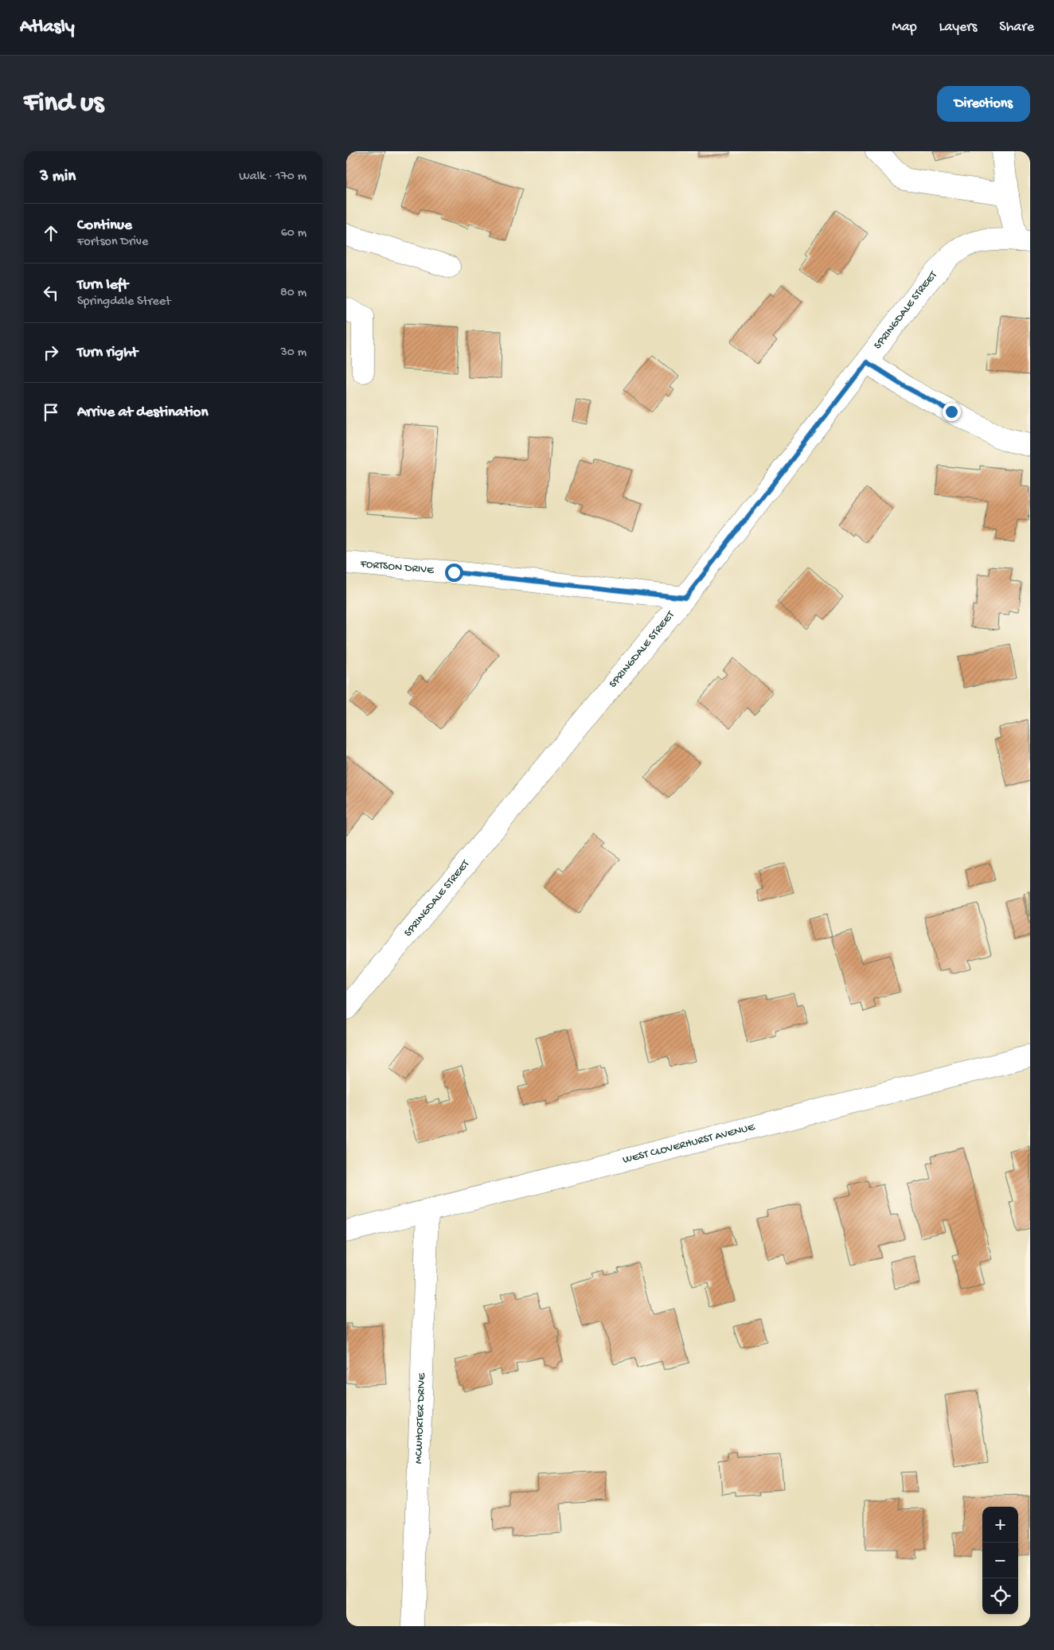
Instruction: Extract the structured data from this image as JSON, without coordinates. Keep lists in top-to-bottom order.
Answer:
{
  "streets": {
    "street": [
      "SPRINGDALE STREET",
      "FORTSON DRIVE",
      "WEST CLOVERHURST AVENUE",
      "MCWHORTER DRIVE"
    ]
  },
  "crossings": [
    ["SPRINGDALE STREET", "FORTSON DRIVE"],
    ["WEST CLOVERHURST AVENUE", "MCWHORTER DRIVE"]
  ],
  "page": {
    "header": "Atlasly",
    "nav": ["Map", "Layers", "Share"],
    "buttons": "Directions",
    "title": "Find us",
    "heading": ["3 min", "Walk · 170 m"],
    "list": [
      ["Continue", "Fortson Drive", "60 m"],
      ["Turn left", "Springdale Street", "80 m"],
      ["Turn right", "30 m"],
      "Arrive at destination"
    ],
    "map_buttons": ["+", "−"]
  }
}
